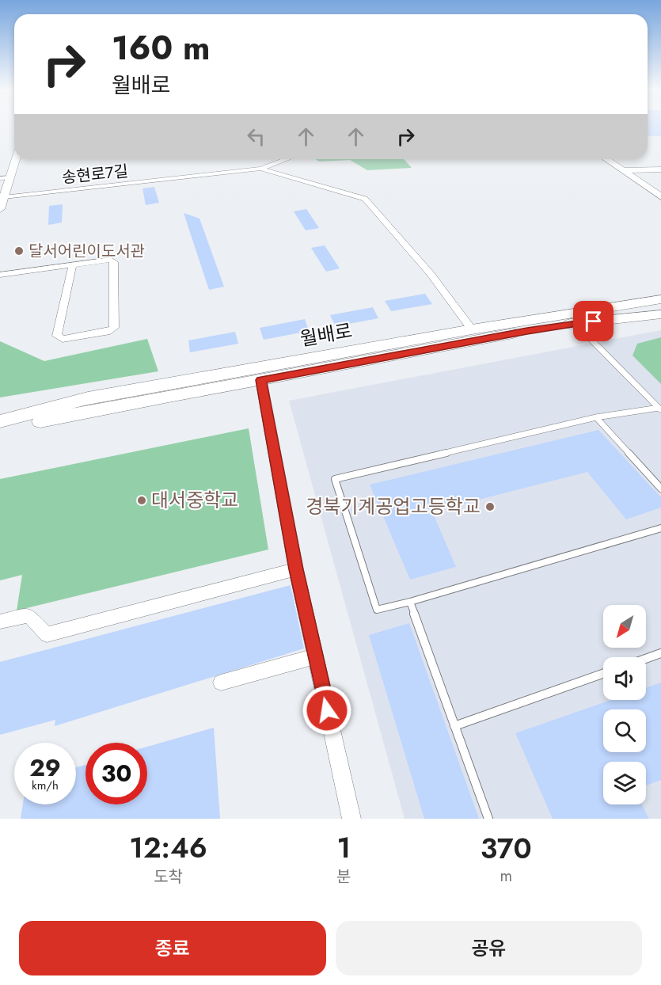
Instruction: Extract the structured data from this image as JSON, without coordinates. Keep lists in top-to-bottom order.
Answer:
{
  "streets": {
    "main road": ["월배로"],
    "street": ["송현로7길"]
  },
  "places": ["달서어린이도서관", "대서중학교", "경북기계공업고등학교"],
  "north": "bottom left",
  "page": {
    "turn": ["160 m", "월배로"],
    "speed": "29 km/h",
    "limit": "30",
    "eta": [
      "12:46",
      "도착",
      "1",
      "분",
      "370",
      "m"
    ],
    "buttons": ["종료", "공유"]
  }
}
